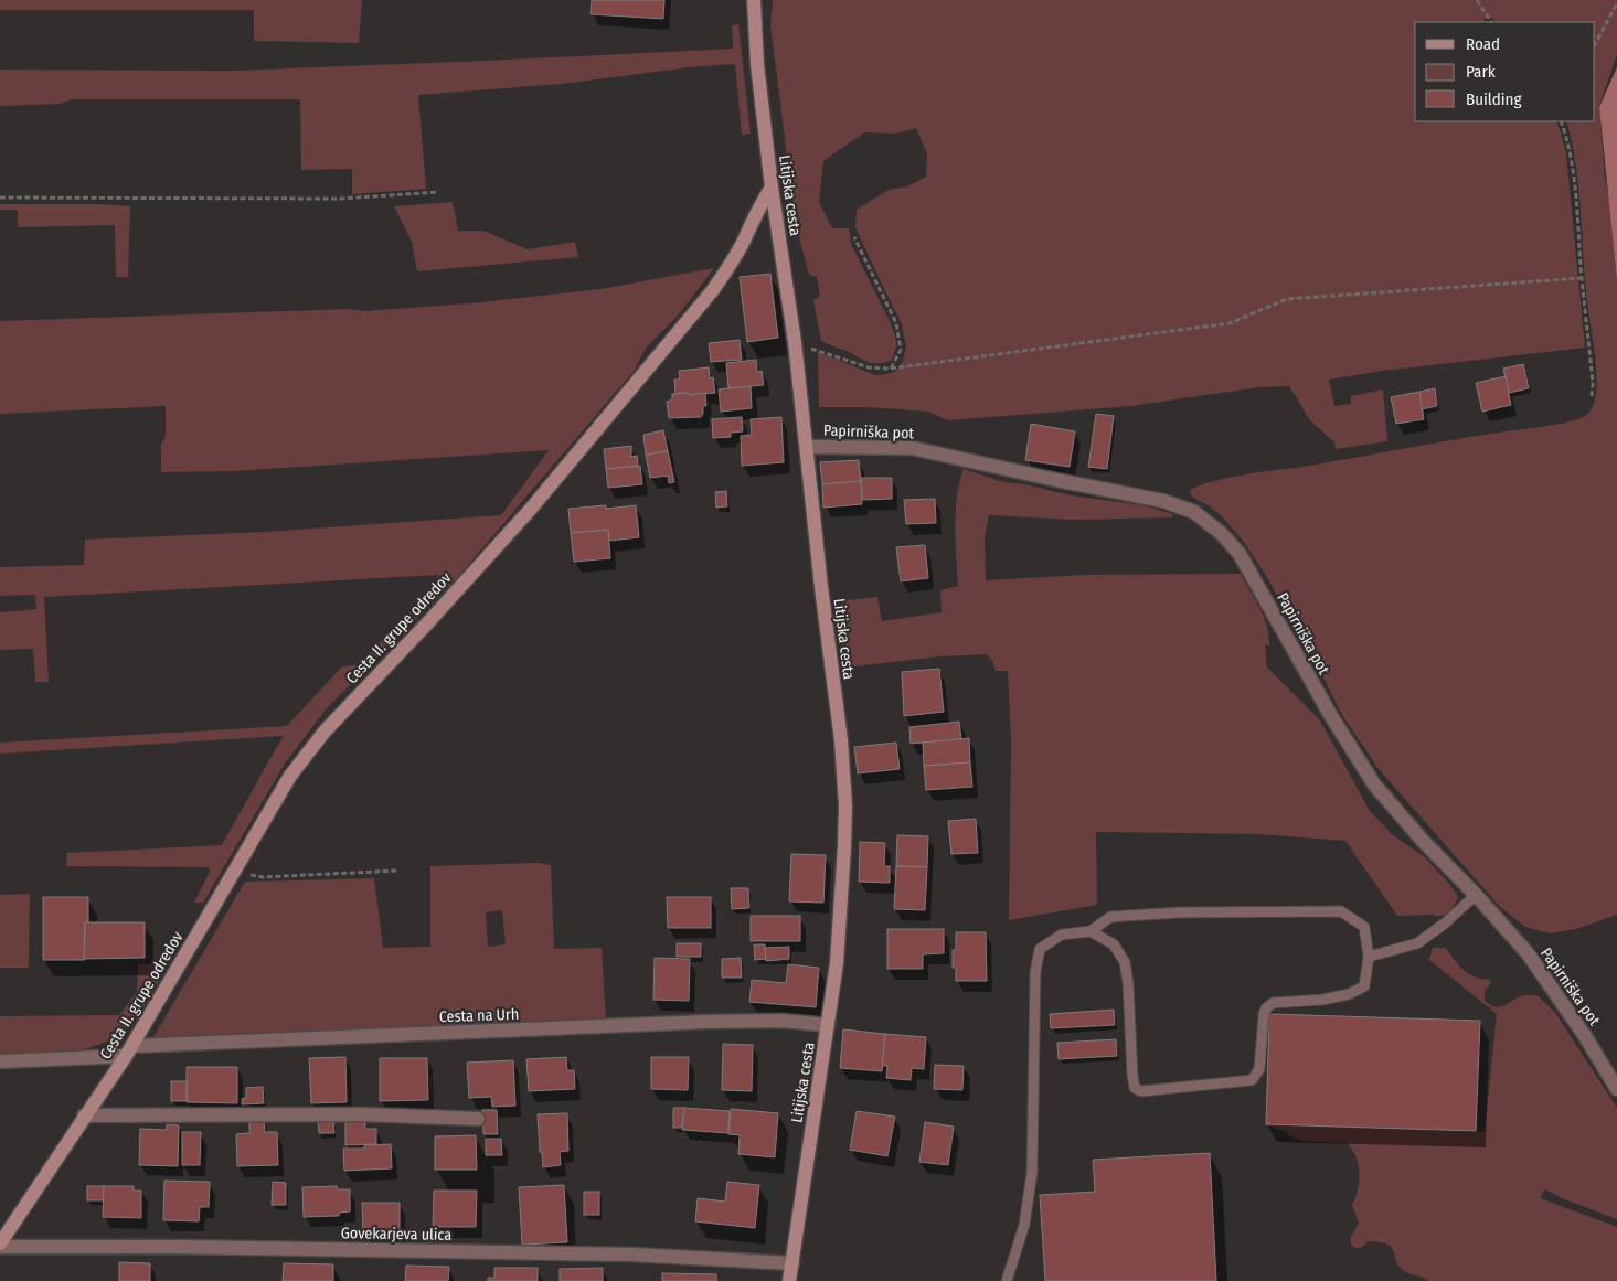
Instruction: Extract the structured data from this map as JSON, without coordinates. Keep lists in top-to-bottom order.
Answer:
{
  "streets": {
    "street": [
      "Litijska cesta",
      "Papirniška pot",
      "Cesta II. grupe odredov",
      "Cesta na Urh",
      "Govekarjeva ulica"
    ]
  },
  "crossings": [
    ["Litijska cesta", "Papirniška pot"],
    ["Litijska cesta", "Cesta II. grupe odredov"],
    ["Litijska cesta", "Cesta na Urh"],
    ["Litijska cesta", "Govekarjeva ulica"],
    ["Cesta II. grupe odredov", "Cesta na Urh"],
    ["Cesta II. grupe odredov", "Govekarjeva ulica"]
  ],
  "legend": ["Road", "Park", "Building"]
}
